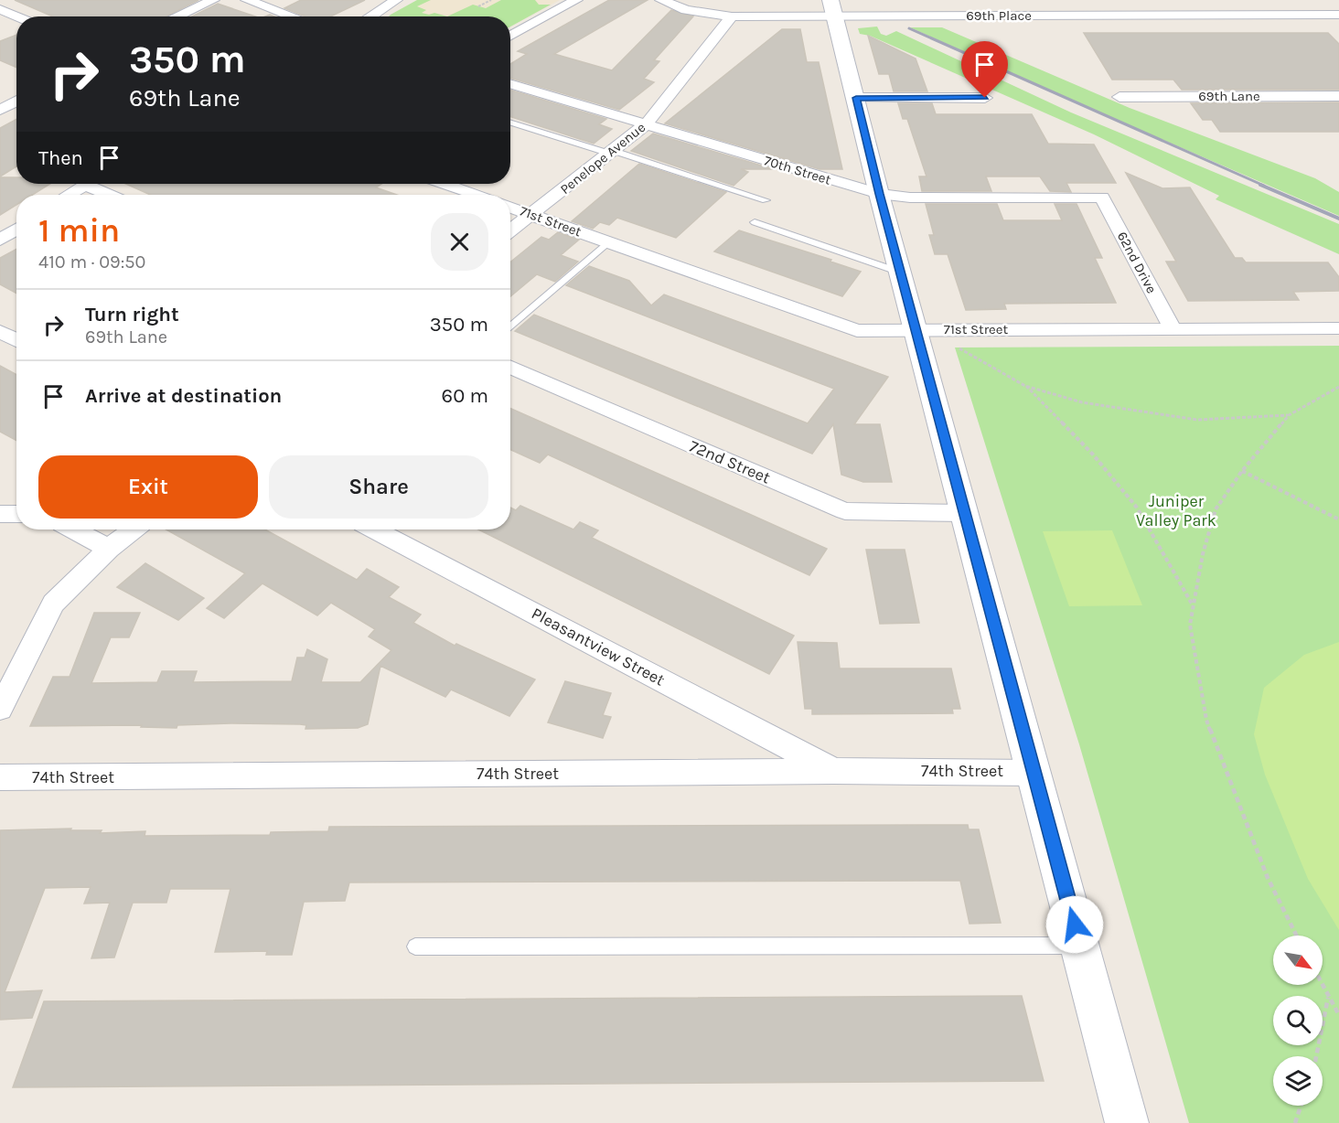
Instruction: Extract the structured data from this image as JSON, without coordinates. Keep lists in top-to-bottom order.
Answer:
{
  "streets": {
    "street": [
      "69th Place",
      "69th Lane",
      "Penelope Avenue",
      "70th Street",
      "71st Street",
      "62nd Drive",
      "72nd Street",
      "Pleasantview Street",
      "74th Street"
    ]
  },
  "crossings": [
    ["69th Place", "Penelope Avenue"],
    ["Penelope Avenue", "70th Street"],
    ["Penelope Avenue", "71st Street"],
    ["70th Street", "62nd Drive"],
    ["71st Street", "62nd Drive"],
    ["Pleasantview Street", "74th Street"]
  ],
  "parks": ["Juniper Valley Park"],
  "north": "bottom right",
  "page": {
    "turn": ["350 m", "69th Lane"],
    "then": "Then",
    "heading": ["1 min", "410 m · 09:50"],
    "list": [
      {
        "name": "Turn right",
        "note": "69th Lane",
        "value": "350 m"
      },
      {
        "name": "Arrive at destination",
        "value": "60 m"
      }
    ],
    "buttons": ["Exit", "Share"]
  }
}
